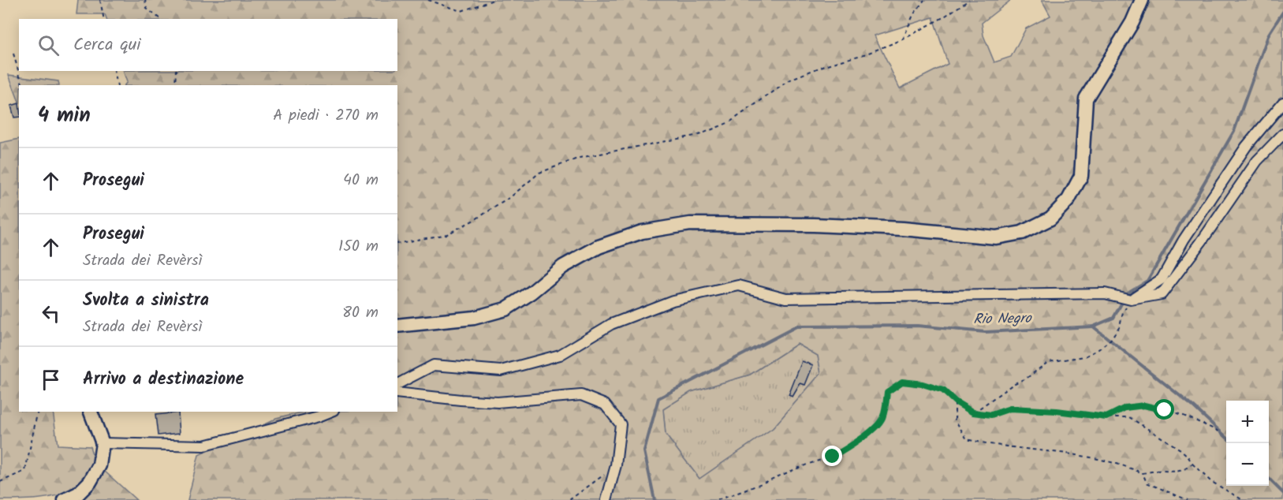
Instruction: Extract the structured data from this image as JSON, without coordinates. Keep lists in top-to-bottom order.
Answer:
{
  "water": ["Rio Negro"],
  "page": {
    "search": "Cerca qui",
    "heading": ["4 min", "A piedi · 270 m"],
    "list": [
      ["Prosegui", "40 m"],
      ["Prosegui", "Strada dei Revèrsì", "150 m"],
      ["Svolta a sinistra", "Strada dei Revèrsì", "80 m"],
      "Arrivo a destinazione"
    ],
    "map_buttons": ["+", "−"]
  }
}
